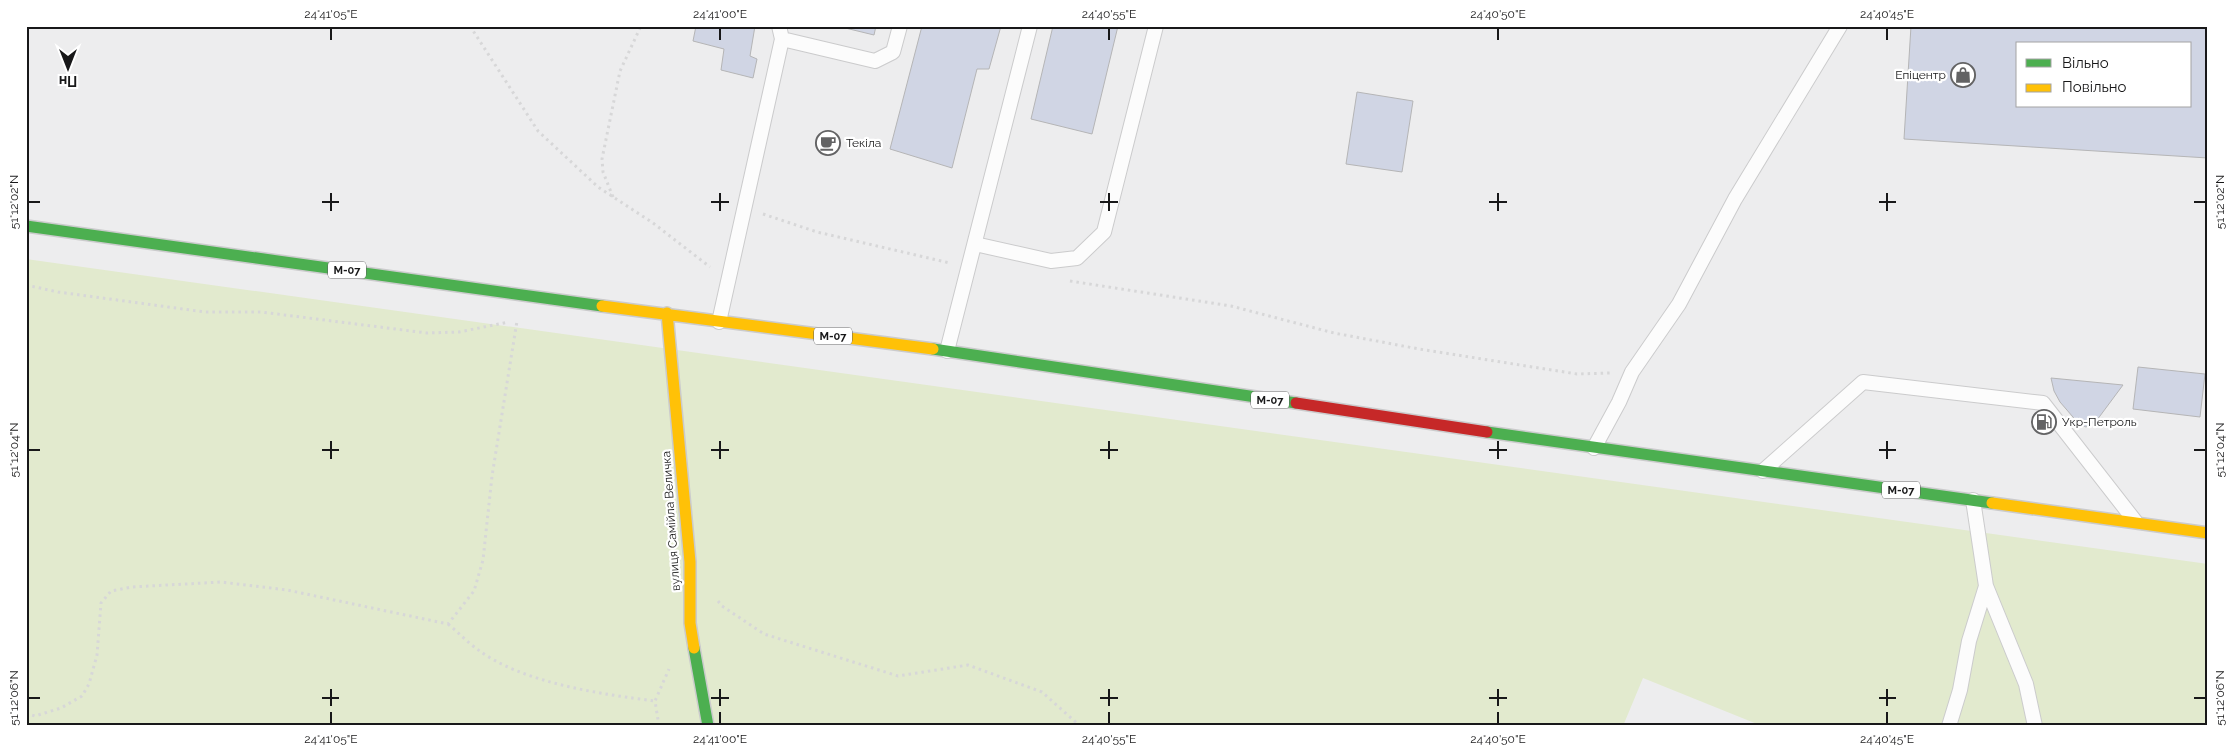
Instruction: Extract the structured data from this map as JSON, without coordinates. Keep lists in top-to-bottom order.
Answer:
{
  "streets": {
    "main road": ["М-07", "вулиця Самійла Величка"]
  },
  "crossings": [
    ["М-07", "вулиця Самійла Величка"]
  ],
  "places": {
    "shop": ["Епіцентр"],
    "cafe": ["Текіла"],
    "fuel station": ["Укр-Петроль"]
  },
  "legend": ["Вільно", "Повільно"],
  "north": "bottom",
  "coordinates": [
    "24°41'05\"E",
    "24°41'00\"E",
    "24°40'55\"E",
    "24°40'50\"E",
    "24°40'45\"E",
    "51°12'02\"N",
    "51°12'04\"N",
    "51°12'06\"N"
  ]
}
